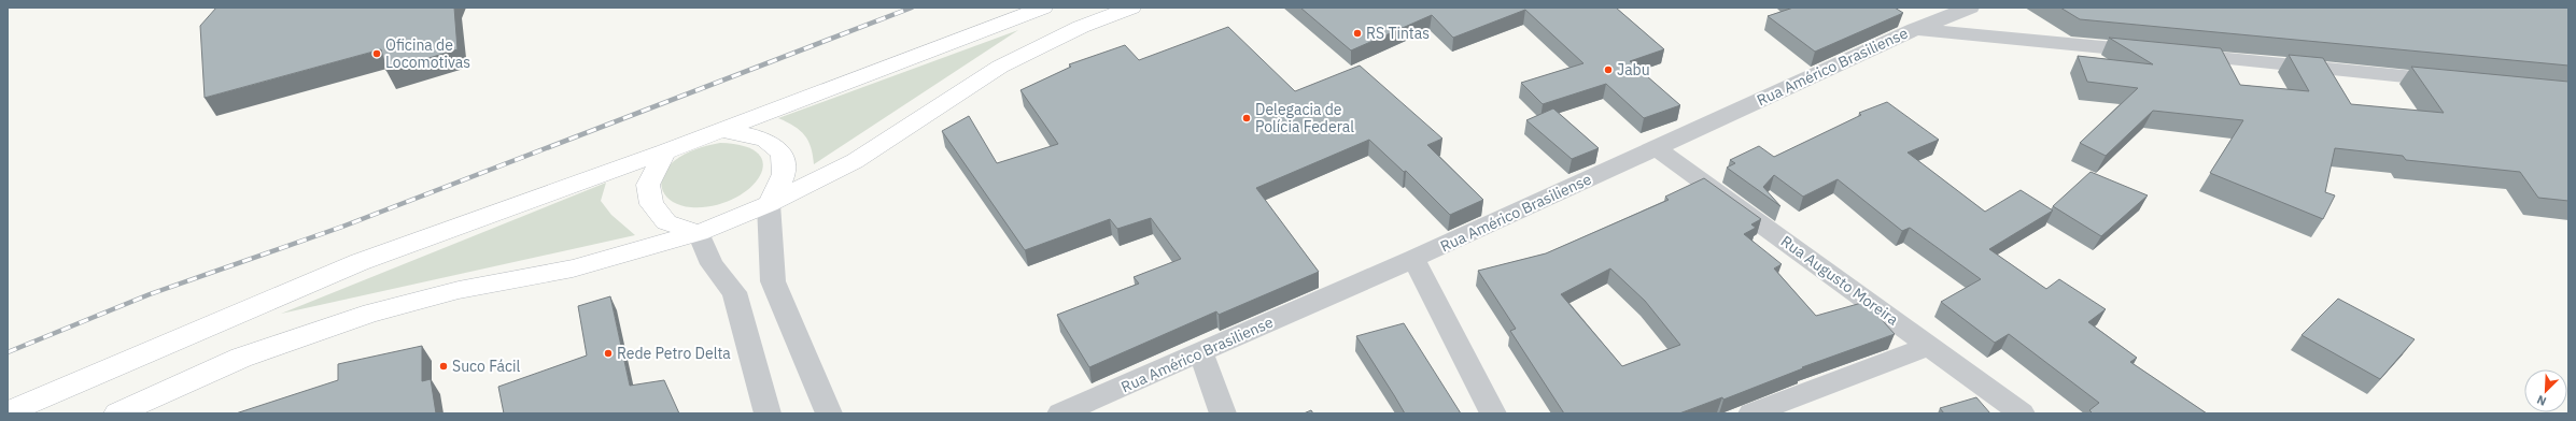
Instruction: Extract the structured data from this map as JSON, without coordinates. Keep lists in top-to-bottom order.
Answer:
{
  "streets": {
    "street": ["Rua Américo Brasiliense", "Rua Augusto Moreira"]
  },
  "crossings": [
    ["Rua Américo Brasiliense", "Rua Augusto Moreira"]
  ],
  "places": [
    "RS Tintas",
    "Oficina de Locomotivas",
    "Jabu",
    "Delegacia de Polícia Federal",
    "Rede Petro Delta",
    "Suco Fácil"
  ],
  "north": "bottom left"
}
